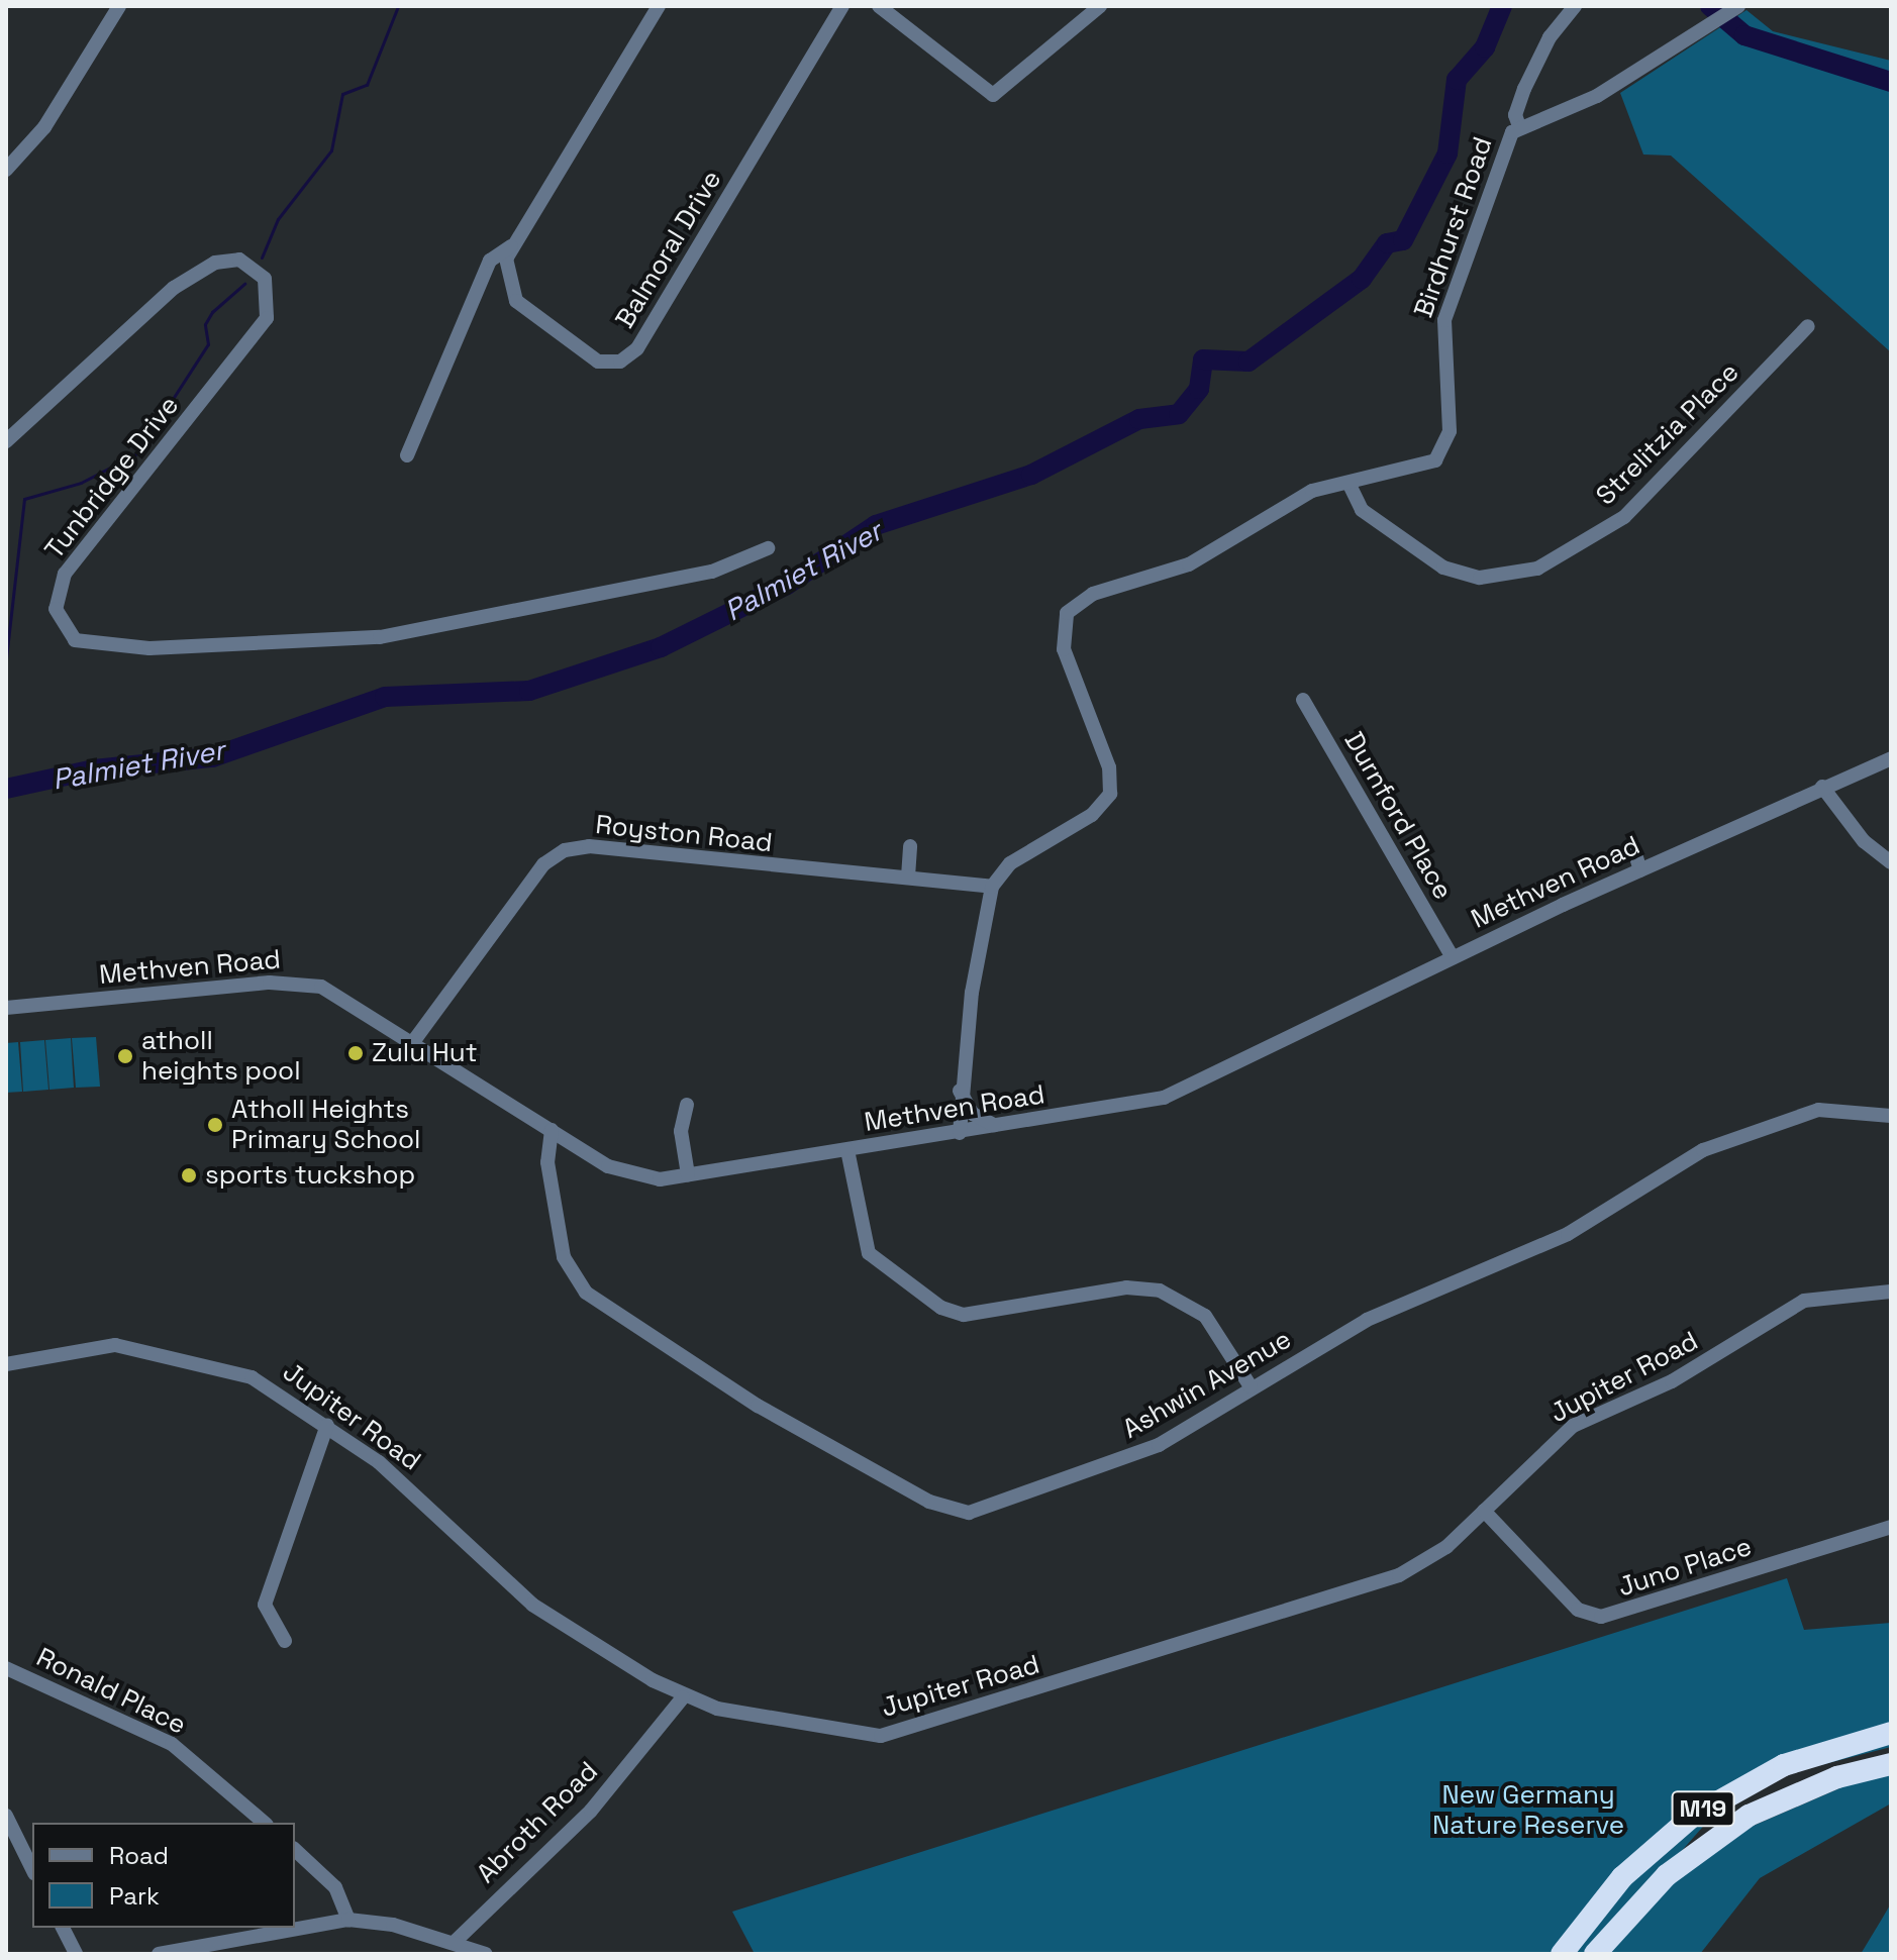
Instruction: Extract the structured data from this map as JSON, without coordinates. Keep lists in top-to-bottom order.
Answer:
{
  "streets": {
    "highway": ["M19"],
    "street": [
      "Birdhurst Road",
      "Balmoral Drive",
      "Strelitzia Place",
      "Tunbridge Drive",
      "Durnford Place",
      "Royston Road",
      "Methven Road",
      "Jupiter Road",
      "Ashwin Avenue",
      "Juno Place",
      "Ronald Place",
      "Abroth Road"
    ]
  },
  "crossings": [
    ["Birdhurst Road", "Strelitzia Place"],
    ["Birdhurst Road", "Royston Road"],
    ["Durnford Place", "Methven Road"],
    ["Royston Road", "Methven Road"],
    ["Methven Road", "Ashwin Avenue"],
    ["Jupiter Road", "Juno Place"],
    ["Jupiter Road", "Abroth Road"]
  ],
  "water": ["Palmiet River"],
  "parks": ["New Germany Nature Reserve"],
  "places": [
    "Zulu Hut",
    "atholl heights pool",
    "Atholl Heights Primary School",
    "sports tuckshop"
  ],
  "legend": ["Road", "Park"]
}
